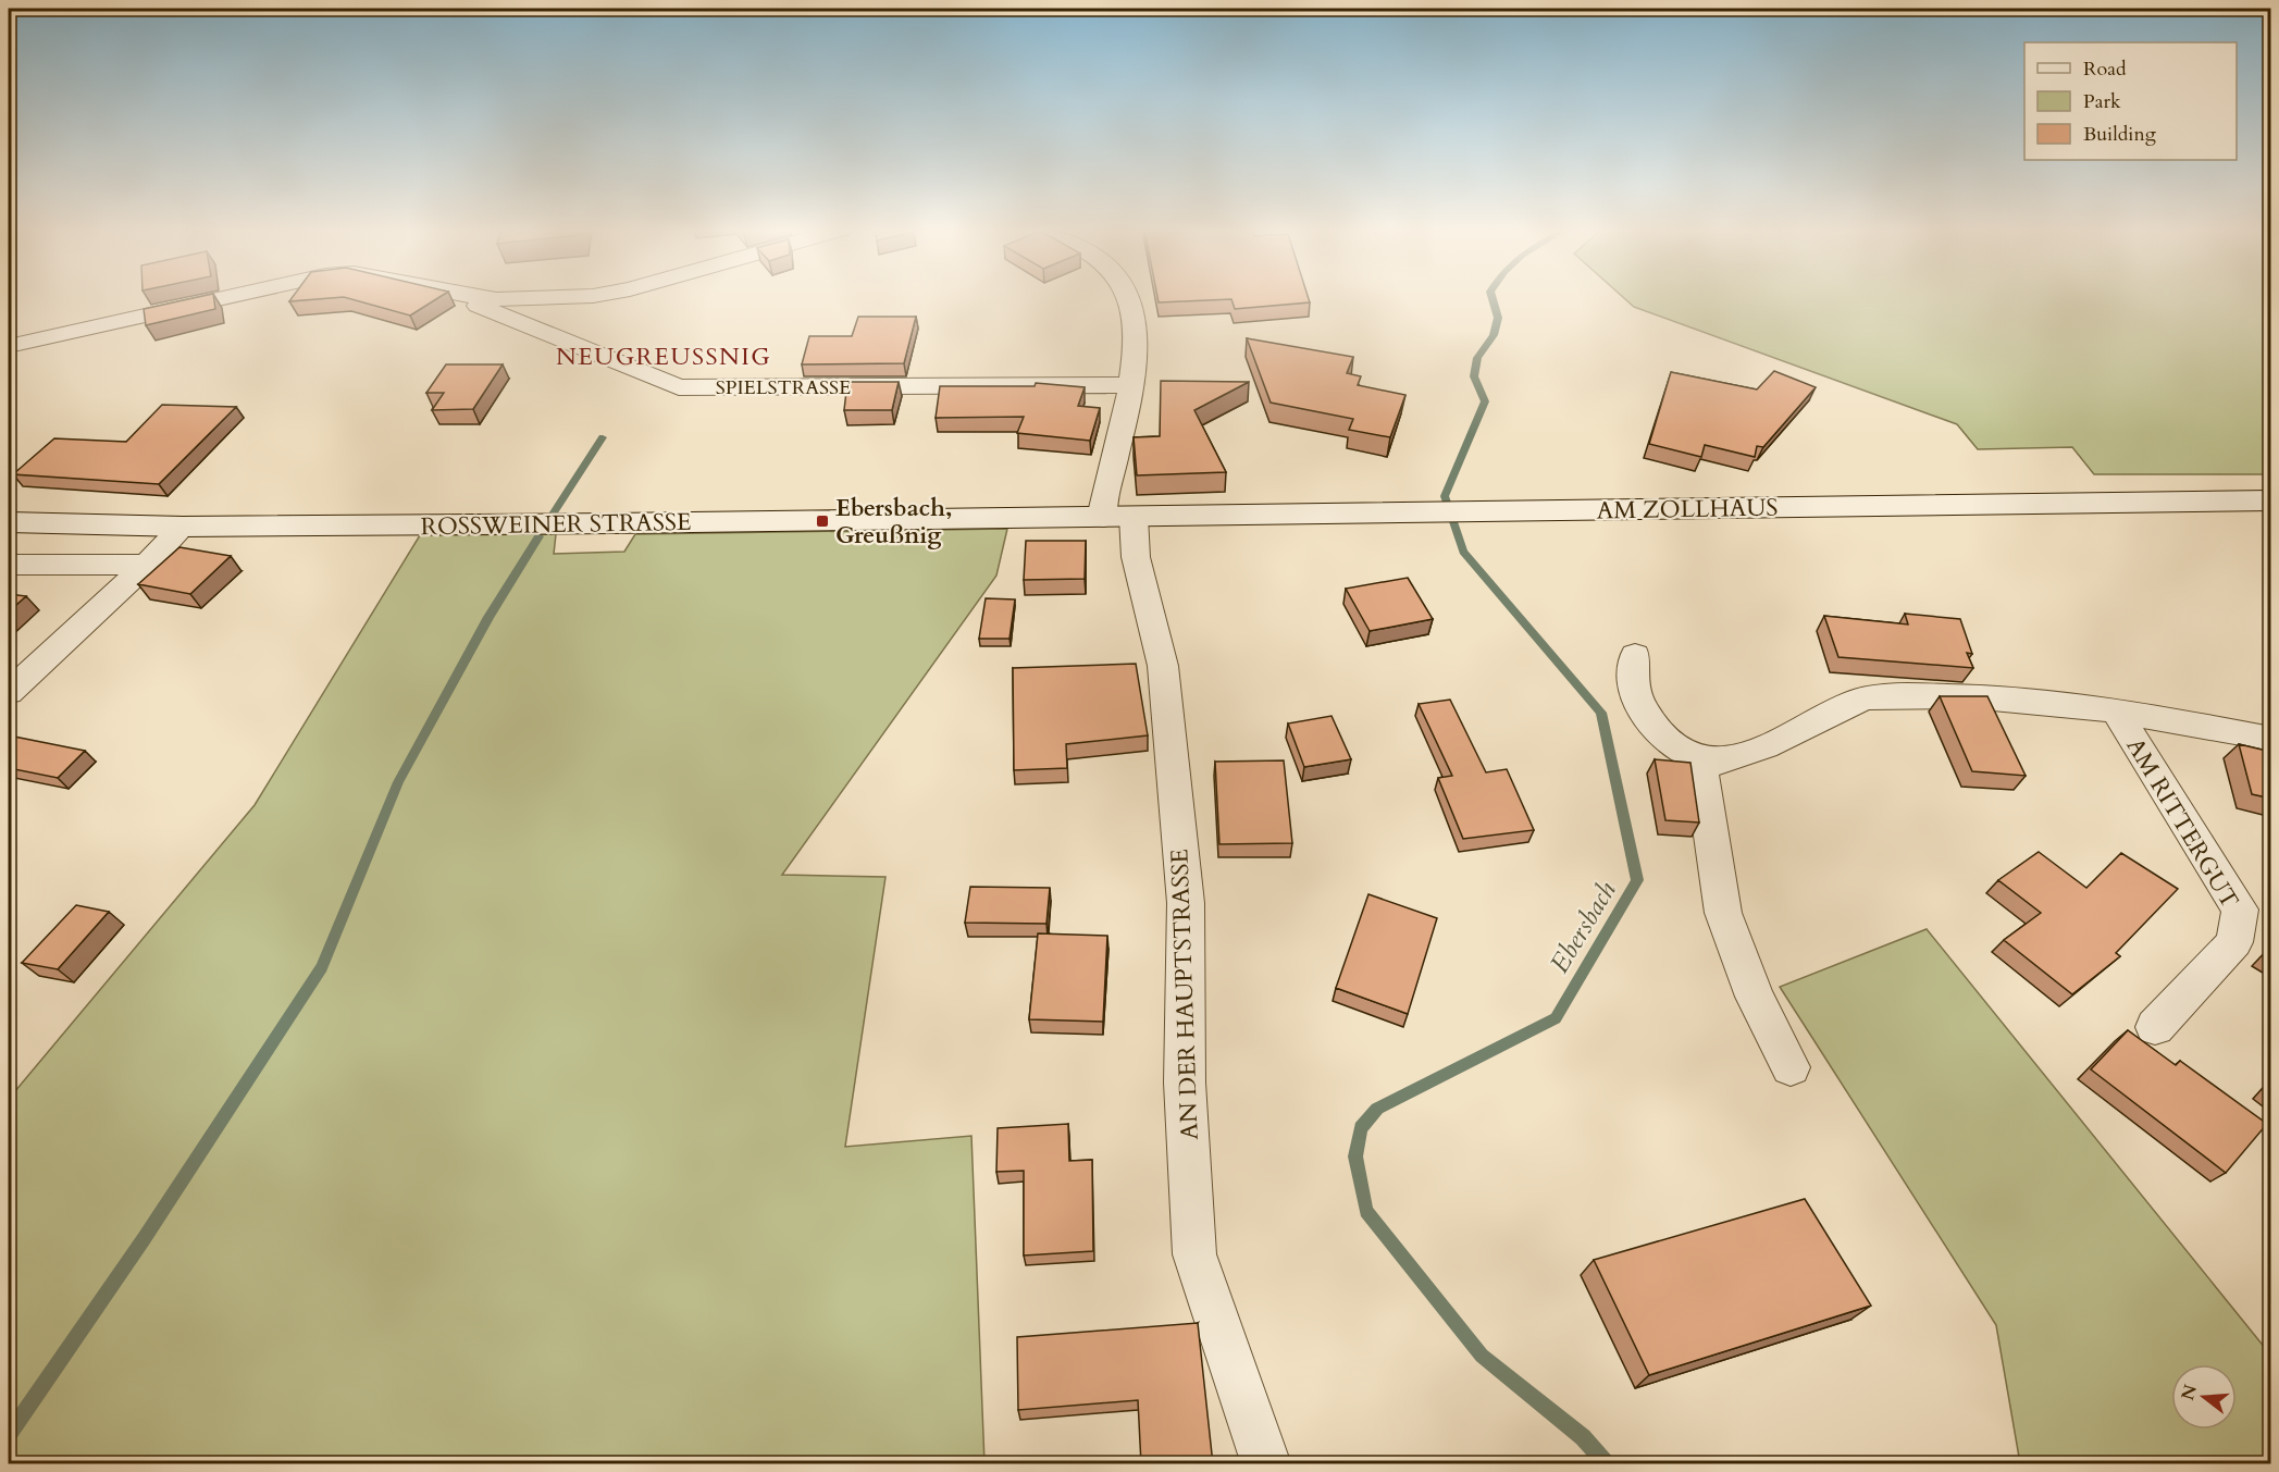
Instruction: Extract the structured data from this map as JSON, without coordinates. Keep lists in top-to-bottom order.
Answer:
{
  "streets": {
    "main road": ["AM ZOLLHAUS", "ROSSWEINER STRASSE"],
    "street": ["SPIELSTRASSE", "AM RITTERGUT", "AN DER HAUPTSTRASSE"]
  },
  "crossings": [
    ["SPIELSTRASSE", "AN DER HAUPTSTRASSE"],
    ["AM ZOLLHAUS", "ROSSWEINER STRASSE"],
    ["AM ZOLLHAUS", "AN DER HAUPTSTRASSE"],
    ["ROSSWEINER STRASSE", "AN DER HAUPTSTRASSE"]
  ],
  "districts": ["NEUGREUSSNIG"],
  "water": ["Ebersbach"],
  "places": {
    "transit": ["Ebersbach, Greußnig"]
  },
  "legend": ["Road", "Park", "Building"],
  "north": "left"
}
